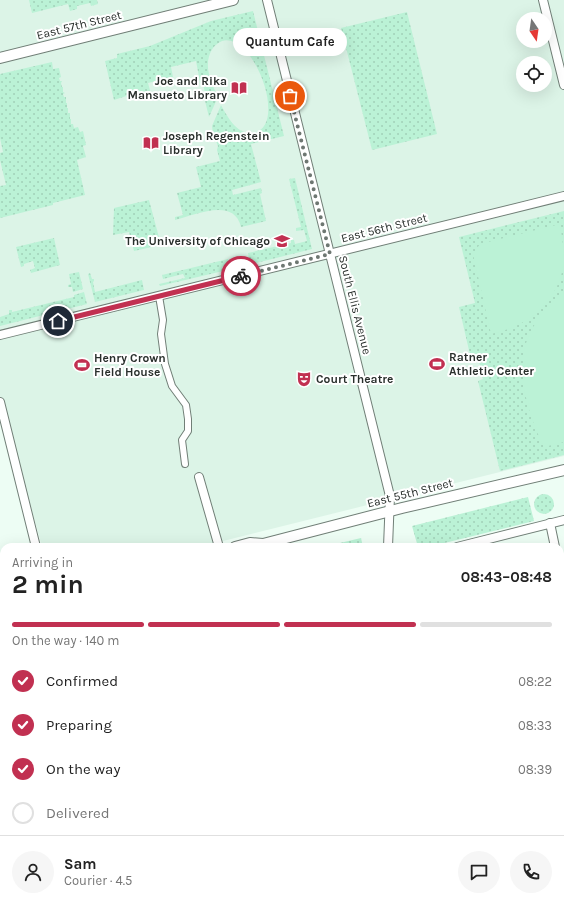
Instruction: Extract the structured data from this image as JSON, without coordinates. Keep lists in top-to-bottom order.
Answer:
{
  "streets": {
    "street": [
      "East 57th Street",
      "East 56th Street",
      "South Ellis Avenue",
      "East 55th Street"
    ]
  },
  "crossings": [
    ["East 56th Street", "South Ellis Avenue"],
    ["South Ellis Avenue", "East 55th Street"]
  ],
  "places": {
    "library": ["Joe and Rika Mansueto Library", "Joseph Regenstein Library"],
    "other": ["Quantum Cafe"],
    "school or university": ["The University of Chicago"],
    "sports": ["Ratner Athletic Center", "Henry Crown Field House"],
    "theatre": ["Court Theatre"]
  },
  "north": "bottom",
  "page": {
    "bubble": "Quantum Cafe",
    "heading": ["2 min", "Arriving in", "08:43–08:48"],
    "panel": ["Sam", "Courier · 4.5"],
    "bar": "On the way · 140 m",
    "list": [
      ["Confirmed", "08:22"],
      ["Preparing", "08:33"],
      ["On the way", "08:39"],
      "Delivered"
    ]
  }
}
